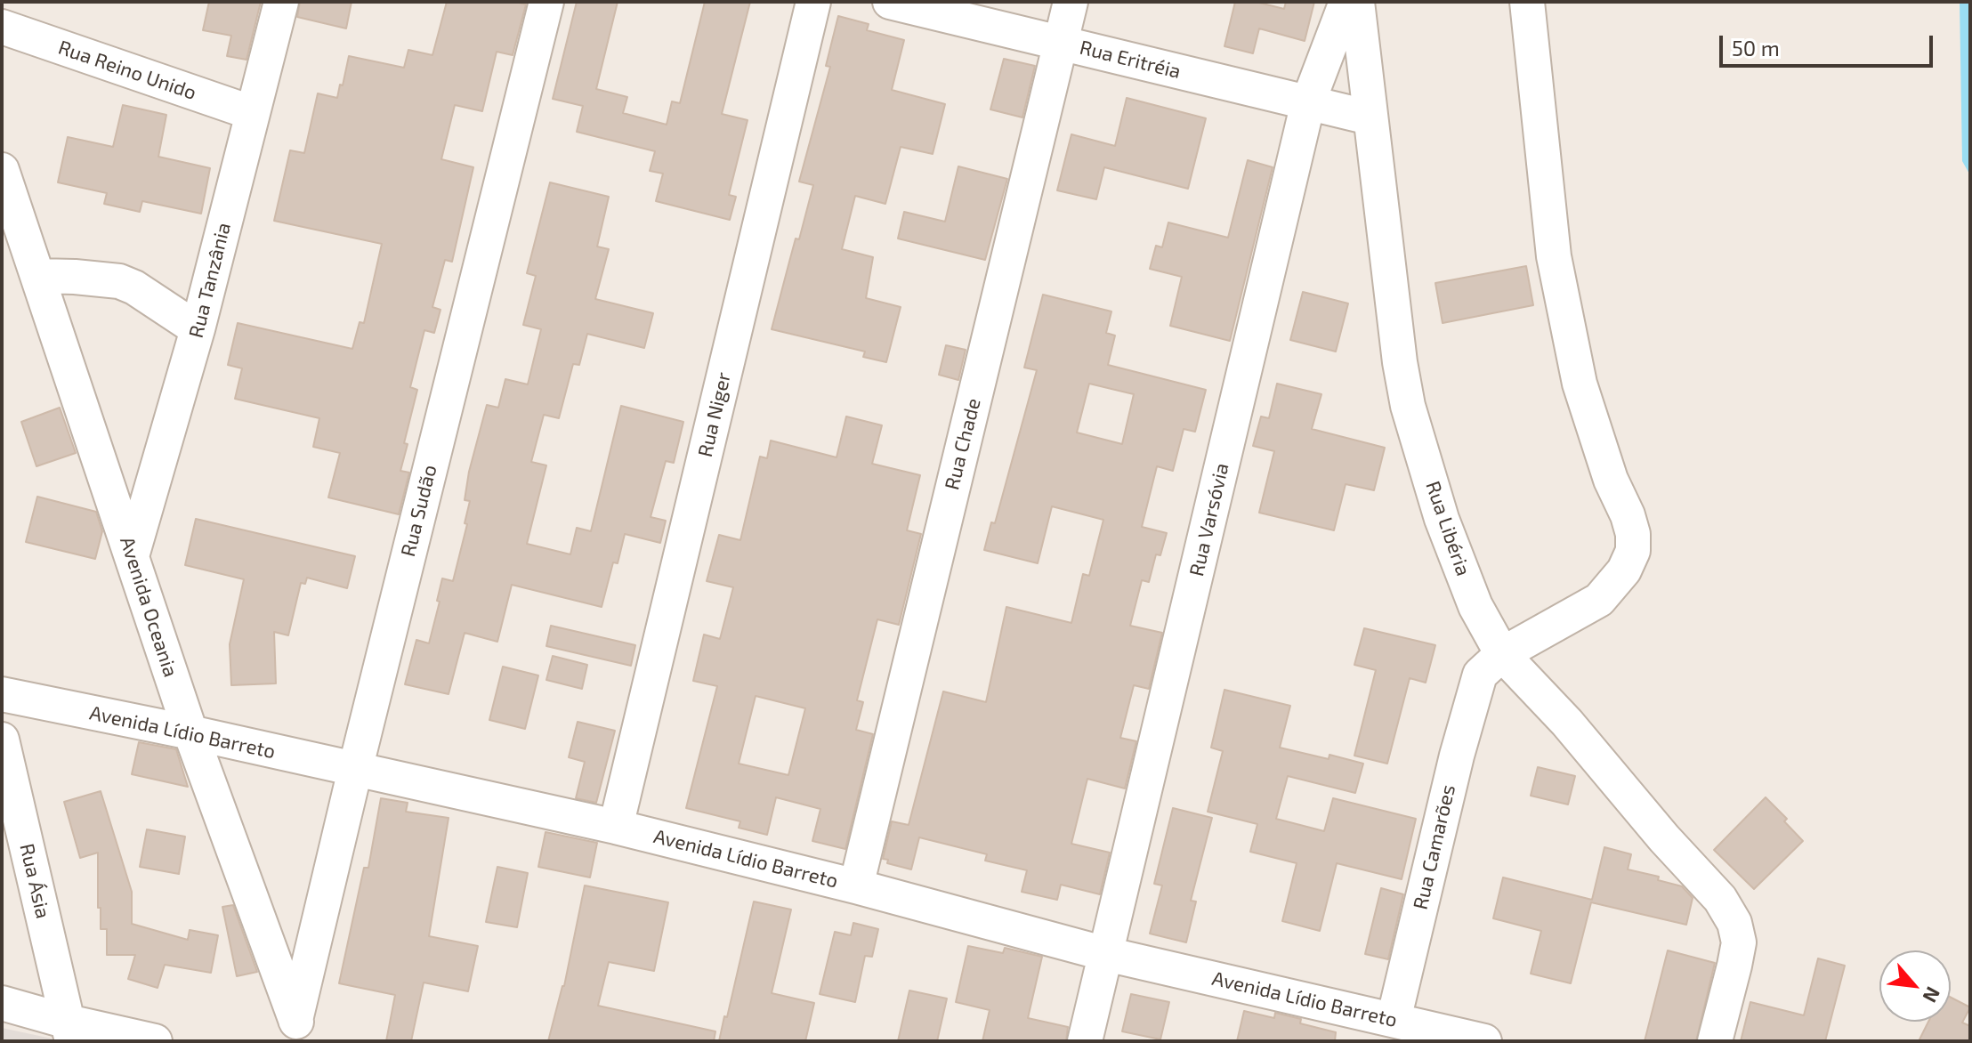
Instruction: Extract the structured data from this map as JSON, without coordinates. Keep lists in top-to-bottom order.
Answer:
{
  "streets": {
    "street": [
      "Rua Eritréia",
      "Rua Reino Unido",
      "Rua Tanzânia",
      "Rua Niger",
      "Rua Chade",
      "Rua Sudão",
      "Rua Varsóvia",
      "Rua Libéria",
      "Avenida Oceania",
      "Avenida Lídio Barreto",
      "Rua Camarões",
      "Rua Ásia"
    ]
  },
  "crossings": [
    ["Rua Eritréia", "Rua Chade"],
    ["Rua Eritréia", "Rua Varsóvia"],
    ["Rua Eritréia", "Rua Libéria"],
    ["Rua Reino Unido", "Rua Tanzânia"],
    ["Rua Tanzânia", "Avenida Oceania"],
    ["Rua Niger", "Avenida Lídio Barreto"],
    ["Rua Chade", "Avenida Lídio Barreto"],
    ["Rua Sudão", "Avenida Oceania"],
    ["Rua Sudão", "Avenida Lídio Barreto"],
    ["Rua Varsóvia", "Avenida Lídio Barreto"],
    ["Rua Libéria", "Rua Camarões"],
    ["Avenida Oceania", "Avenida Lídio Barreto"],
    ["Avenida Lídio Barreto", "Rua Camarões"]
  ],
  "scale_bar": "50 m",
  "north": "bottom right"
}
